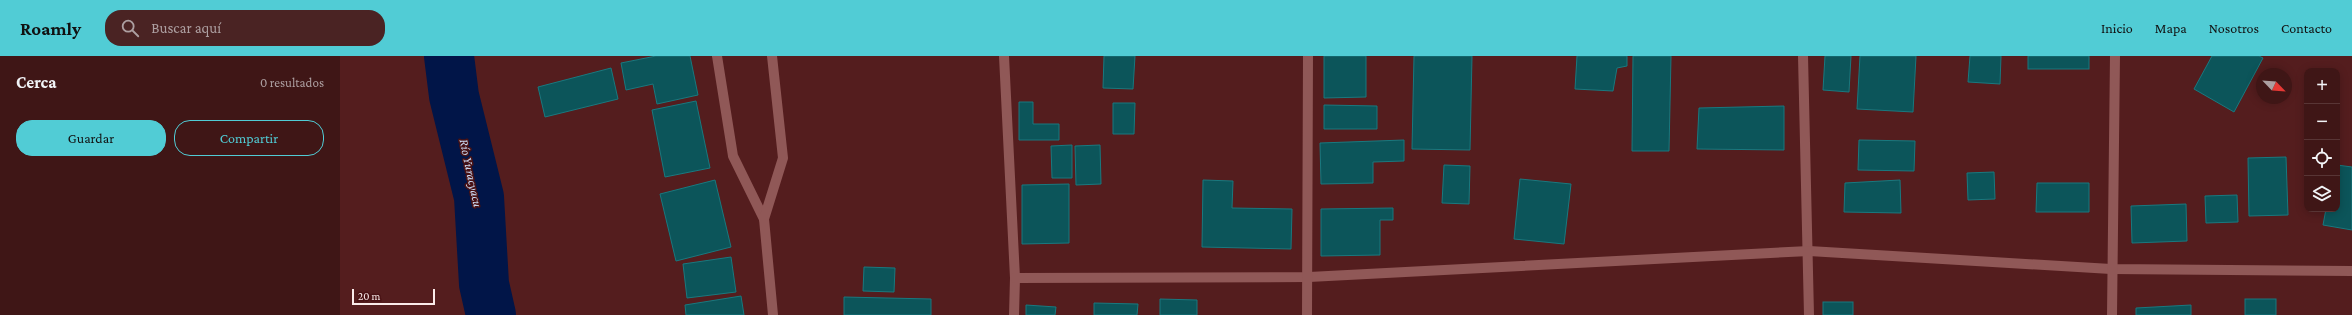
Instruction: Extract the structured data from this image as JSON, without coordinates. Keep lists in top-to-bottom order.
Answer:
{
  "water": ["Río Yuracyacu"],
  "scale_bar": "20 m",
  "north": "bottom right",
  "page": {
    "header": "Roamly",
    "search": "Buscar aquí",
    "nav": [
      "Inicio",
      "Mapa",
      "Nosotros",
      "Contacto"
    ],
    "heading": ["Cerca", "0 resultados"],
    "map_buttons": ["+", "−"],
    "buttons": ["Guardar", "Compartir"],
    "scale": "20 m"
  }
}
